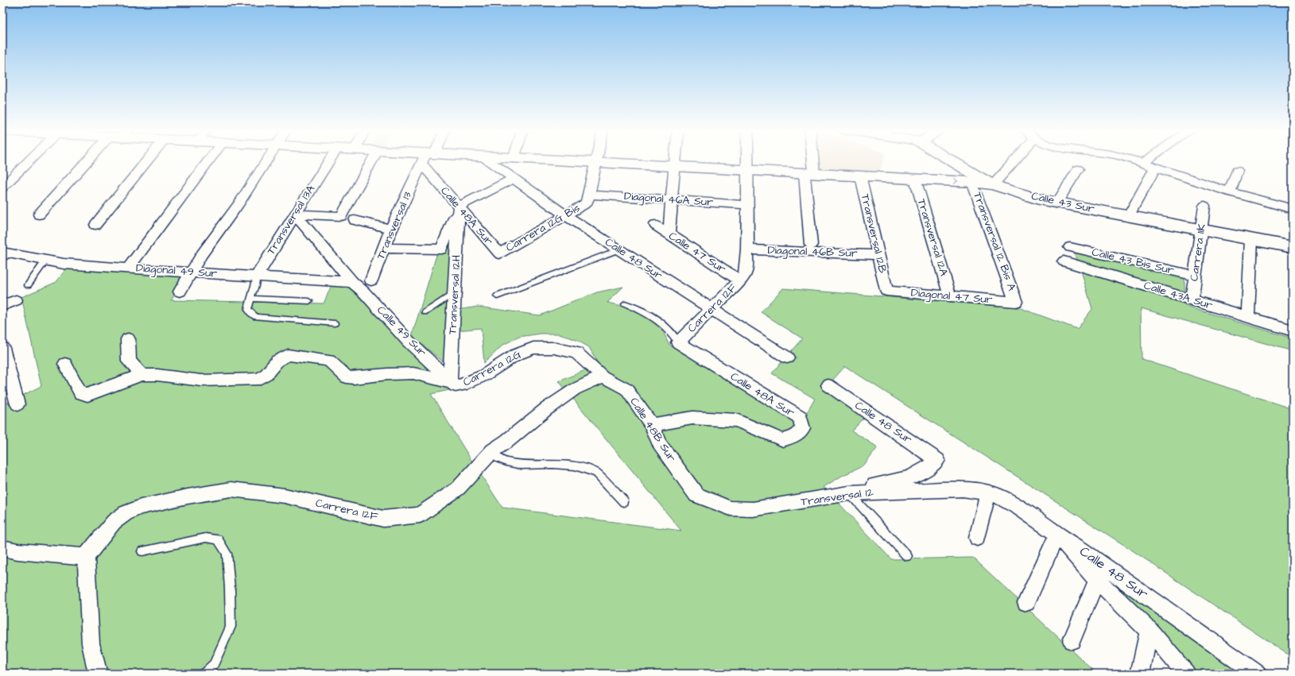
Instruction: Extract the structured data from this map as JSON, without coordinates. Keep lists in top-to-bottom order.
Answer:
{
  "streets": {
    "street": [
      "Diagonal 46A Sur",
      "Calle 43 Sur",
      "Calle 48A Sur",
      "Transversal 13A",
      "Transversal 13",
      "Carrera 12G Bis",
      "Transversal 12B",
      "Transversal 12A",
      "Transversal 12 Bis A",
      "Diagonal 46B Sur",
      "Calle 47 Sur",
      "Carrera 11K",
      "Calle 48 Sur",
      "Calle 43 Bis Sur",
      "Diagonal 49 Sur",
      "Transversal 12H",
      "Calle 43A Sur",
      "Diagonal 47 Sur",
      "Carrera 12F",
      "Calle 49 Sur",
      "Carrera 12G",
      "Calle 48B Sur",
      "Transversal 12"
    ]
  },
  "crossings": [
    ["Diagonal 46A Sur", "Carrera 12G Bis"],
    ["Calle 43 Sur", "Transversal 12 Bis A"],
    ["Calle 43 Sur", "Carrera 11K"],
    ["Calle 48A Sur", "Carrera 12G Bis"],
    ["Calle 48A Sur", "Transversal 12H"],
    ["Calle 48A Sur", "Carrera 12F"],
    ["Calle 48A Sur", "Calle 48B Sur"],
    ["Transversal 13A", "Diagonal 49 Sur"],
    ["Transversal 13A", "Calle 49 Sur"],
    ["Carrera 12G Bis", "Calle 48 Sur"],
    ["Transversal 12B", "Diagonal 46B Sur"],
    ["Transversal 12B", "Diagonal 47 Sur"],
    ["Transversal 12A", "Diagonal 47 Sur"],
    ["Transversal 12 Bis A", "Diagonal 47 Sur"],
    ["Calle 47 Sur", "Carrera 12F"],
    ["Carrera 11K", "Calle 43 Bis Sur"],
    ["Carrera 11K", "Calle 43A Sur"],
    ["Calle 48 Sur", "Carrera 12F"],
    ["Calle 48 Sur", "Transversal 12"],
    ["Diagonal 49 Sur", "Calle 49 Sur"],
    ["Transversal 12H", "Calle 49 Sur"],
    ["Transversal 12H", "Carrera 12G"],
    ["Carrera 12F", "Calle 48B Sur"],
    ["Calle 49 Sur", "Carrera 12G"],
    ["Carrera 12G", "Calle 48B Sur"],
    ["Calle 48B Sur", "Transversal 12"]
  ]
}
